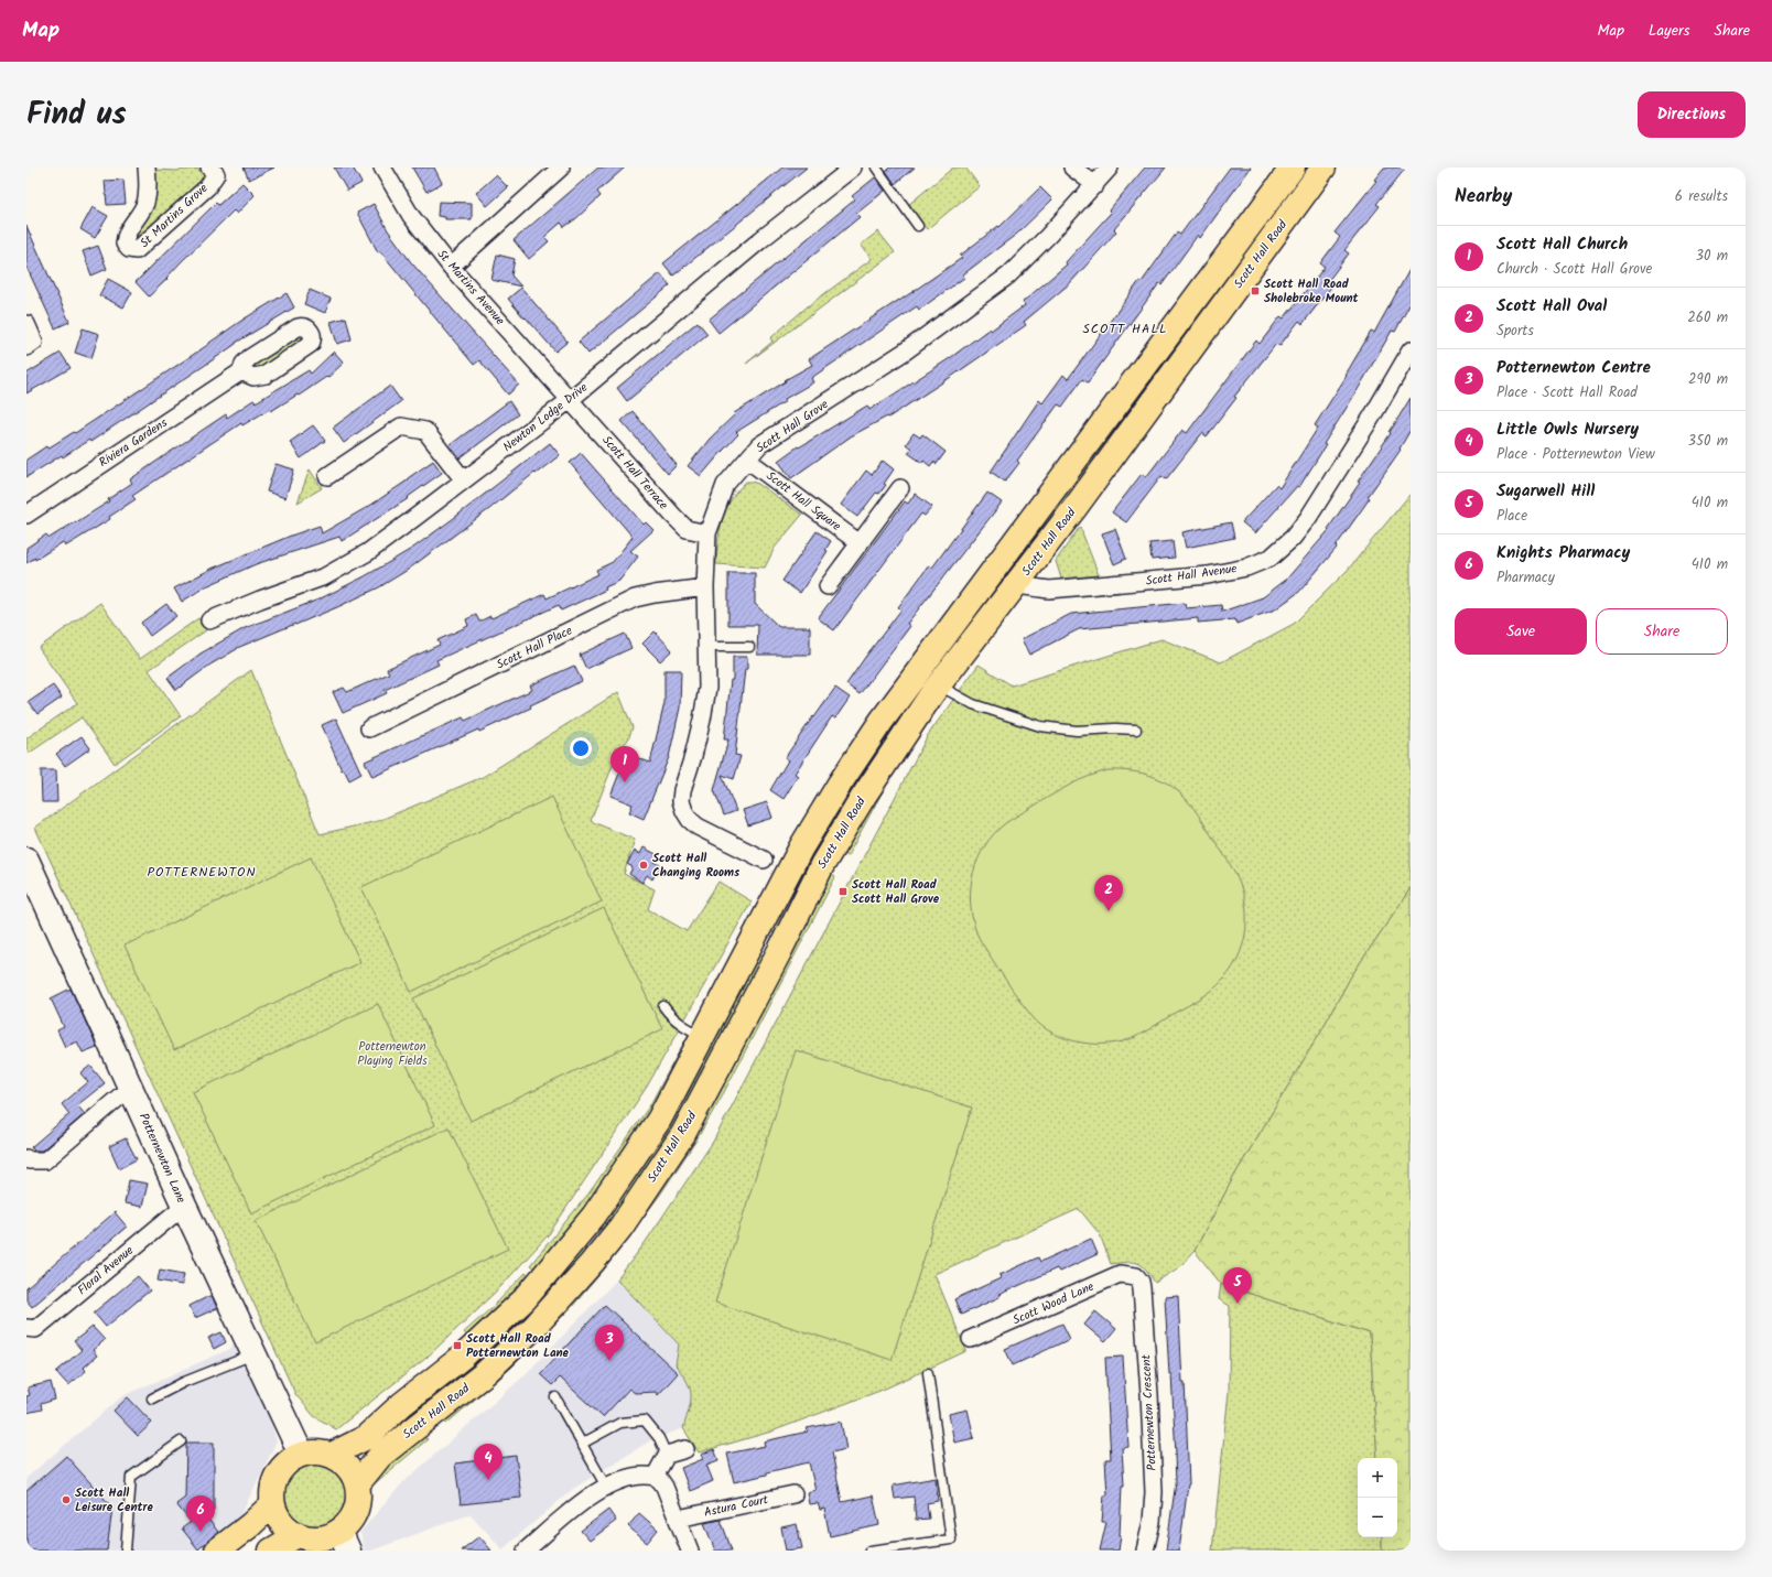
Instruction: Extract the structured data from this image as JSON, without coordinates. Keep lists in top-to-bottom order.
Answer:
{
  "streets": {
    "highway": ["Scott Hall Road"],
    "main road": ["Potternewton Lane"],
    "street": [
      "St Martins Grove",
      "St Martins Avenue",
      "Newton Lodge Drive",
      "Scott Hall Grove",
      "Riviera Gardens",
      "Scott Hall Terrace",
      "Scott Hall Square",
      "Scott Hall Avenue",
      "Scott Hall Place",
      "Floral Avenue",
      "Scott Wood Lane",
      "Potternewton Crescent",
      "Astura Court"
    ]
  },
  "crossings": [
    ["Scott Hall Road", "Scott Hall Avenue"],
    ["Scott Hall Road", "Potternewton Lane"],
    ["St Martins Avenue", "Newton Lodge Drive"],
    ["St Martins Avenue", "Scott Hall Terrace"],
    ["Newton Lodge Drive", "Scott Hall Terrace"],
    ["Scott Hall Grove", "Scott Hall Terrace"],
    ["Scott Hall Grove", "Scott Hall Square"],
    ["Scott Hall Grove", "Scott Hall Place"],
    ["Potternewton Lane", "Floral Avenue"],
    ["Scott Wood Lane", "Potternewton Crescent"]
  ],
  "districts": ["SCOTT HALL", "POTTERNEWTON"],
  "parks": ["Potternewton Playing Fields"],
  "places": {
    "transit": ["Scott Hall Road Sholebroke Mount", "Scott Hall Road Scott Hall Grove", "Scott Hall Road Potternewton Lane"],
    "other": ["Scott Hall Changing Rooms", "Scott Hall Leisure Centre"]
  },
  "page": {
    "header": "Map",
    "nav": ["Map", "Layers", "Share"],
    "title": "Find us",
    "buttons": [
      "Directions",
      ["Save", "Share"]
    ],
    "heading": ["Nearby", "6 results"],
    "list": [
      {
        "mark": "1",
        "name": "Scott Hall Church",
        "note": "Church · Scott Hall Grove",
        "value": "30 m"
      },
      {
        "mark": "2",
        "name": "Scott Hall Oval",
        "note": "Sports",
        "value": "260 m"
      },
      {
        "mark": "3",
        "name": "Potternewton Centre",
        "note": "Place · Scott Hall Road",
        "value": "290 m"
      },
      {
        "mark": "4",
        "name": "Little Owls Nursery",
        "note": "Place · Potternewton View",
        "value": "350 m"
      },
      {
        "mark": "5",
        "name": "Sugarwell Hill",
        "note": "Place",
        "value": "410 m"
      },
      {
        "mark": "6",
        "name": "Knights Pharmacy",
        "note": "Pharmacy",
        "value": "410 m"
      }
    ],
    "pins": [
      "1",
      "2",
      "5",
      "3",
      "4",
      "6"
    ],
    "map_buttons": ["+", "−"]
  }
}
